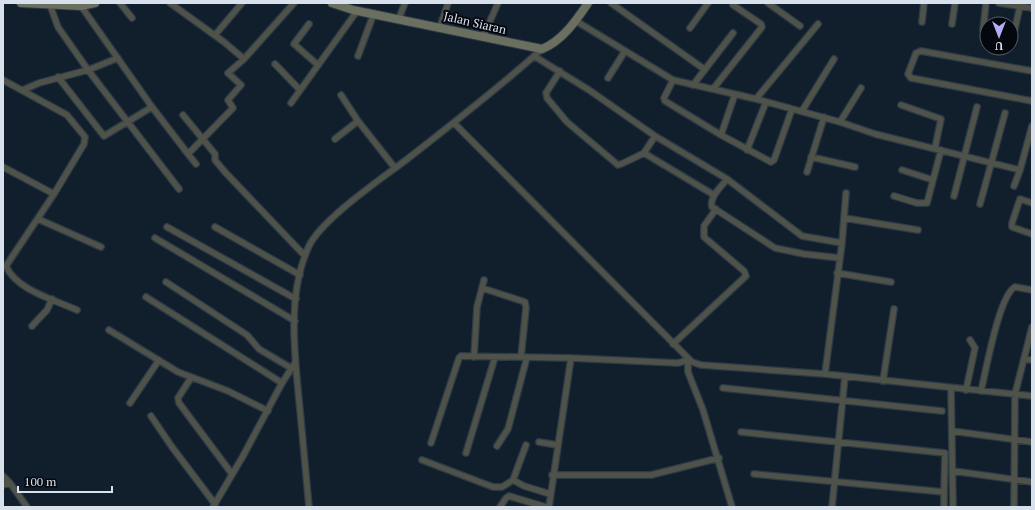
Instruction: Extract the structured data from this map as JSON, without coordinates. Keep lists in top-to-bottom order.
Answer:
{
  "streets": {
    "street": ["Jalan Siaran"]
  },
  "scale_bar": "100 m",
  "north": "bottom"
}
